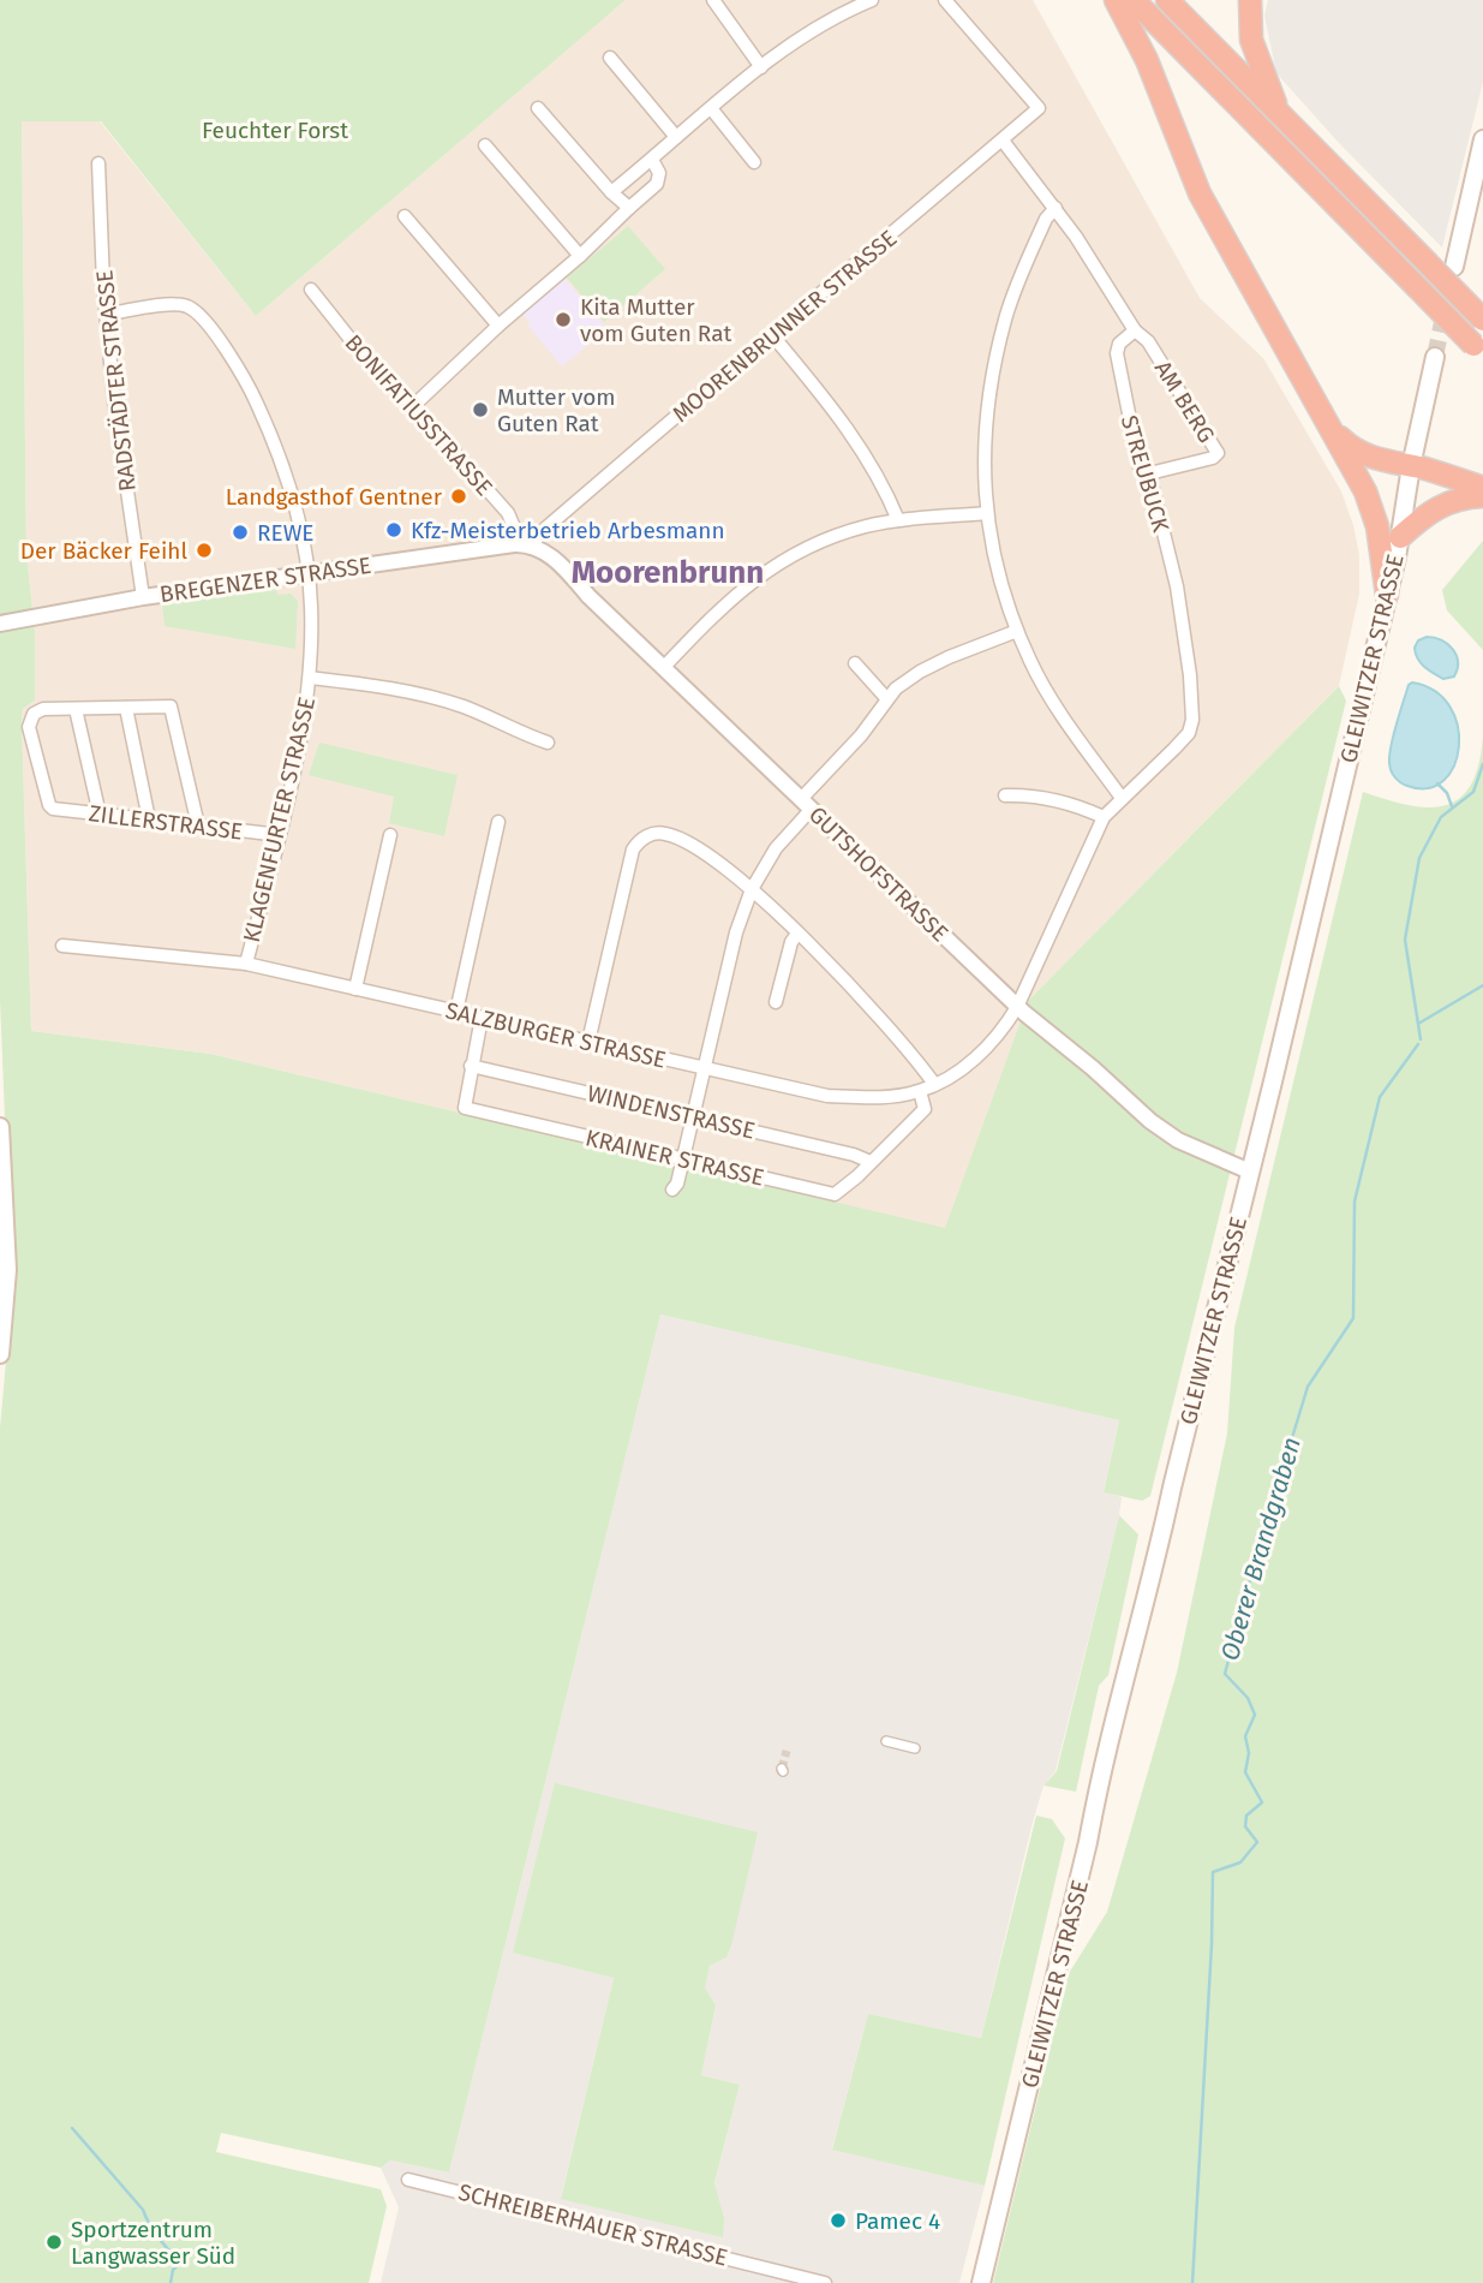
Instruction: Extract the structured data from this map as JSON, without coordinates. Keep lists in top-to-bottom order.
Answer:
{
  "streets": {
    "main road": ["GLEIWITZER STRASSE"],
    "street": [
      "MOORENBRUNNER STRASSE",
      "RADSTÄDTER STRASSE",
      "AM BERG",
      "BONIFATIUSSTRASSE",
      "STREUBUCK",
      "BREGENZER STRASSE",
      "KLAGENFURTER STRASSE",
      "ZILLERSTRASSE",
      "GUTSHOFSTRASSE",
      "SALZBURGER STRASSE",
      "WINDENSTRASSE",
      "KRAINER STRASSE",
      "SCHREIBERHAUER STRASSE"
    ]
  },
  "crossings": [
    ["MOORENBRUNNER STRASSE", "BREGENZER STRASSE"],
    ["MOORENBRUNNER STRASSE", "GUTSHOFSTRASSE"],
    ["RADSTÄDTER STRASSE", "BREGENZER STRASSE"],
    ["RADSTÄDTER STRASSE", "KLAGENFURTER STRASSE"],
    ["AM BERG", "STREUBUCK"],
    ["BONIFATIUSSTRASSE", "BREGENZER STRASSE"],
    ["STREUBUCK", "GUTSHOFSTRASSE"],
    ["STREUBUCK", "SALZBURGER STRASSE"],
    ["BREGENZER STRASSE", "KLAGENFURTER STRASSE"],
    ["BREGENZER STRASSE", "GUTSHOFSTRASSE"],
    ["GLEIWITZER STRASSE", "GUTSHOFSTRASSE"],
    ["KLAGENFURTER STRASSE", "ZILLERSTRASSE"],
    ["KLAGENFURTER STRASSE", "SALZBURGER STRASSE"],
    ["GUTSHOFSTRASSE", "SALZBURGER STRASSE"],
    ["SALZBURGER STRASSE", "KRAINER STRASSE"],
    ["WINDENSTRASSE", "KRAINER STRASSE"]
  ],
  "districts": ["Moorenbrunn"],
  "water": ["Oberer Brandgraben"],
  "parks": ["Feuchter Forst"],
  "places": [
    "Kita Mutter vom Guten Rat",
    "Mutter vom Guten Rat",
    "Landgasthof Gentner",
    "Kfz-Meisterbetrieb Arbesmann",
    "REWE",
    "Der Bäcker Feihl",
    "Pamec 4",
    "Sportzentrum Langwasser Süd"
  ]
}
